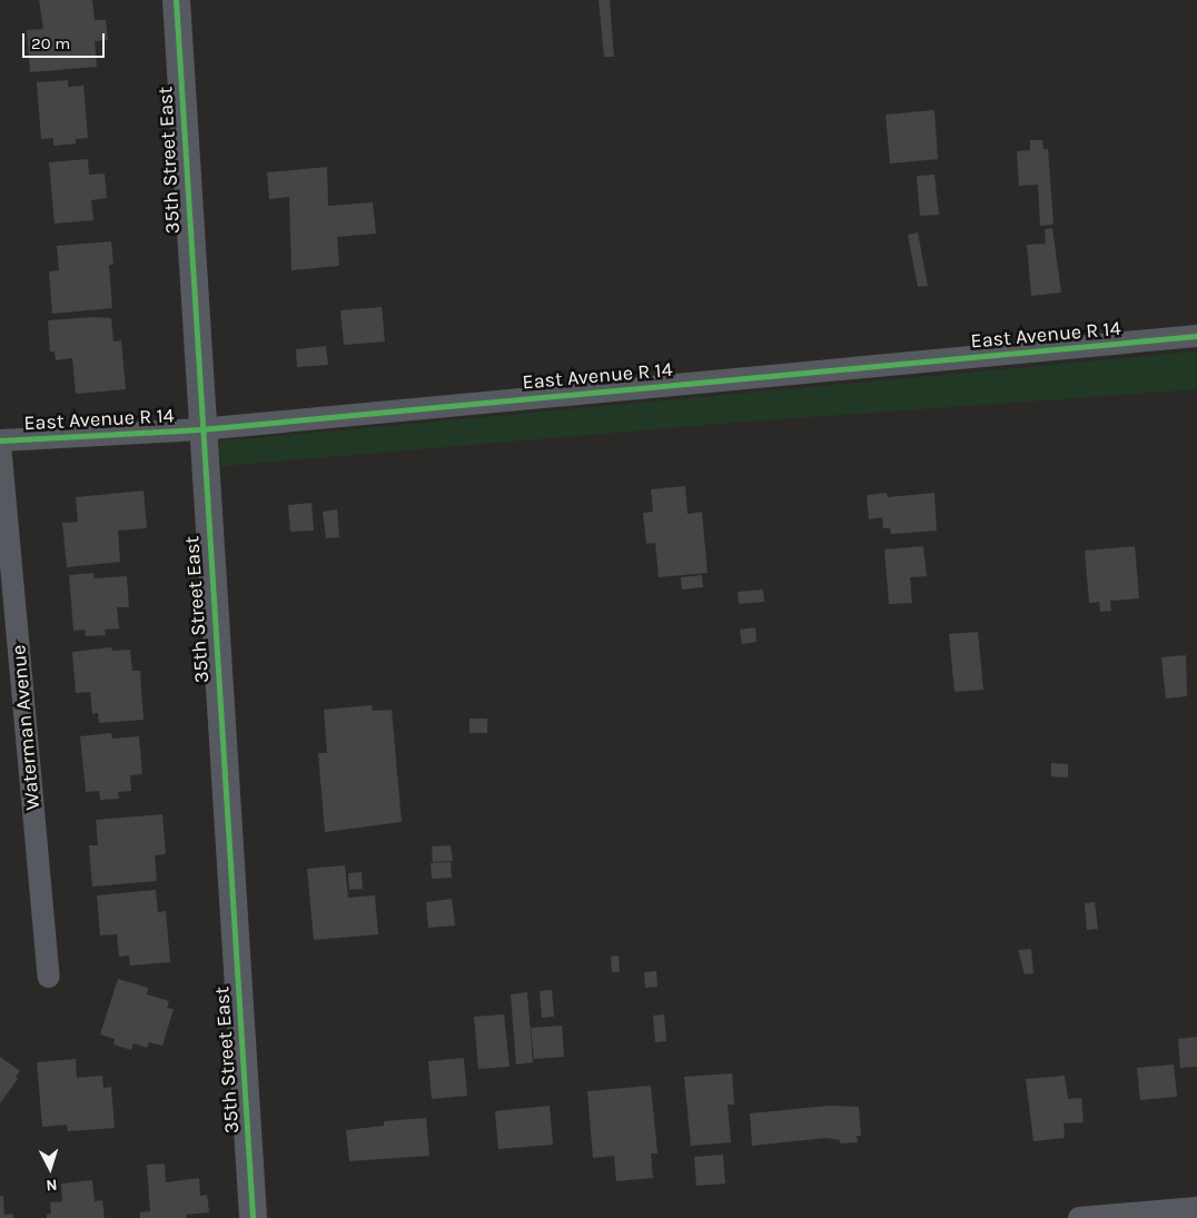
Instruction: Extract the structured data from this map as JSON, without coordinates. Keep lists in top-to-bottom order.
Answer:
{
  "streets": {
    "street": ["35th Street East", "East Avenue R 14", "Waterman Avenue"]
  },
  "crossings": [
    ["35th Street East", "East Avenue R 14"]
  ],
  "scale_bar": "20 m",
  "north": "bottom"
}
